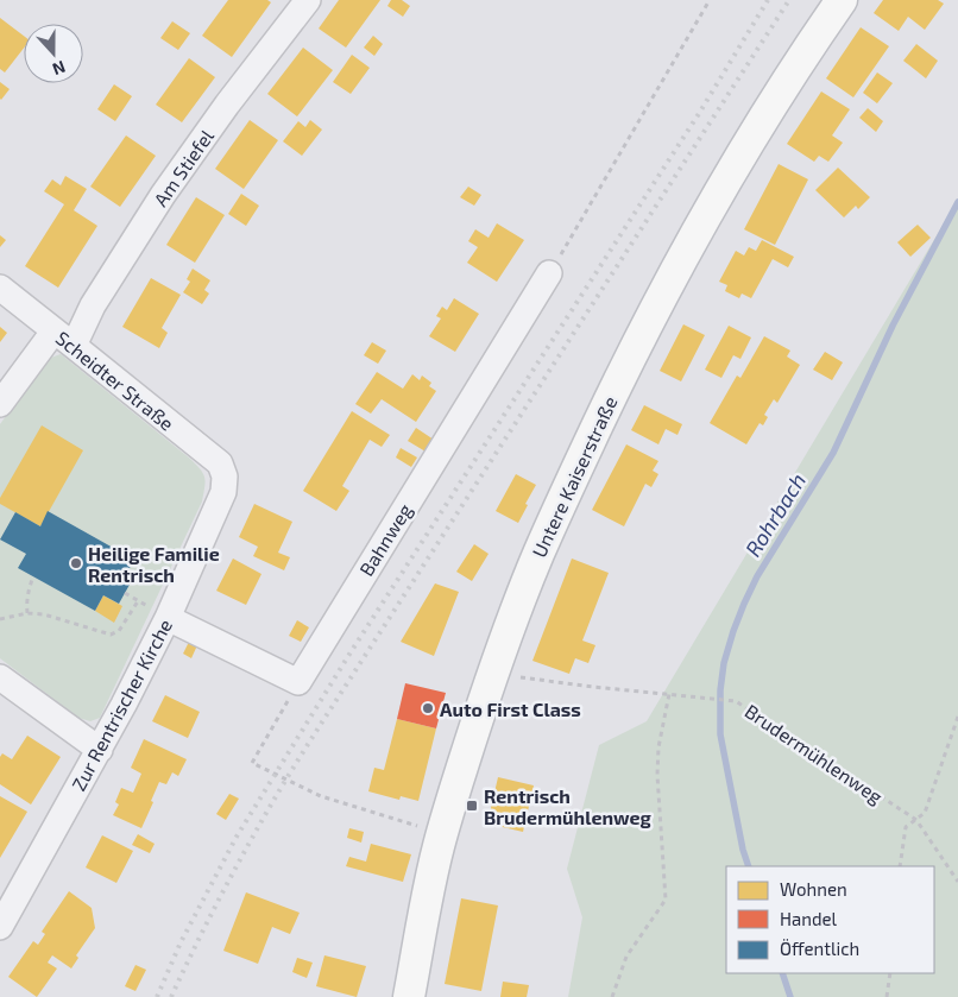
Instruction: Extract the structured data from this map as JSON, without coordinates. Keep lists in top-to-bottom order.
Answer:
{
  "streets": {
    "main road": ["Untere Kaiserstraße"],
    "street": [
      "Am Stiefel",
      "Scheidter Straße",
      "Bahnweg",
      "Zur Rentrischer Kirche"
    ],
    "path": ["Brudermühlenweg"]
  },
  "crossings": [
    ["Am Stiefel", "Scheidter Straße"],
    ["Scheidter Straße", "Zur Rentrischer Kirche"],
    ["Untere Kaiserstraße", "Brudermühlenweg"]
  ],
  "water": ["Rohrbach"],
  "places": {
    "other": ["Heilige Familie Rentrisch", "Auto First Class"],
    "transit": ["Rentrisch Brudermühlenweg"]
  },
  "legend": ["Wohnen", "Handel", "Öffentlich"],
  "north": "bottom"
}
